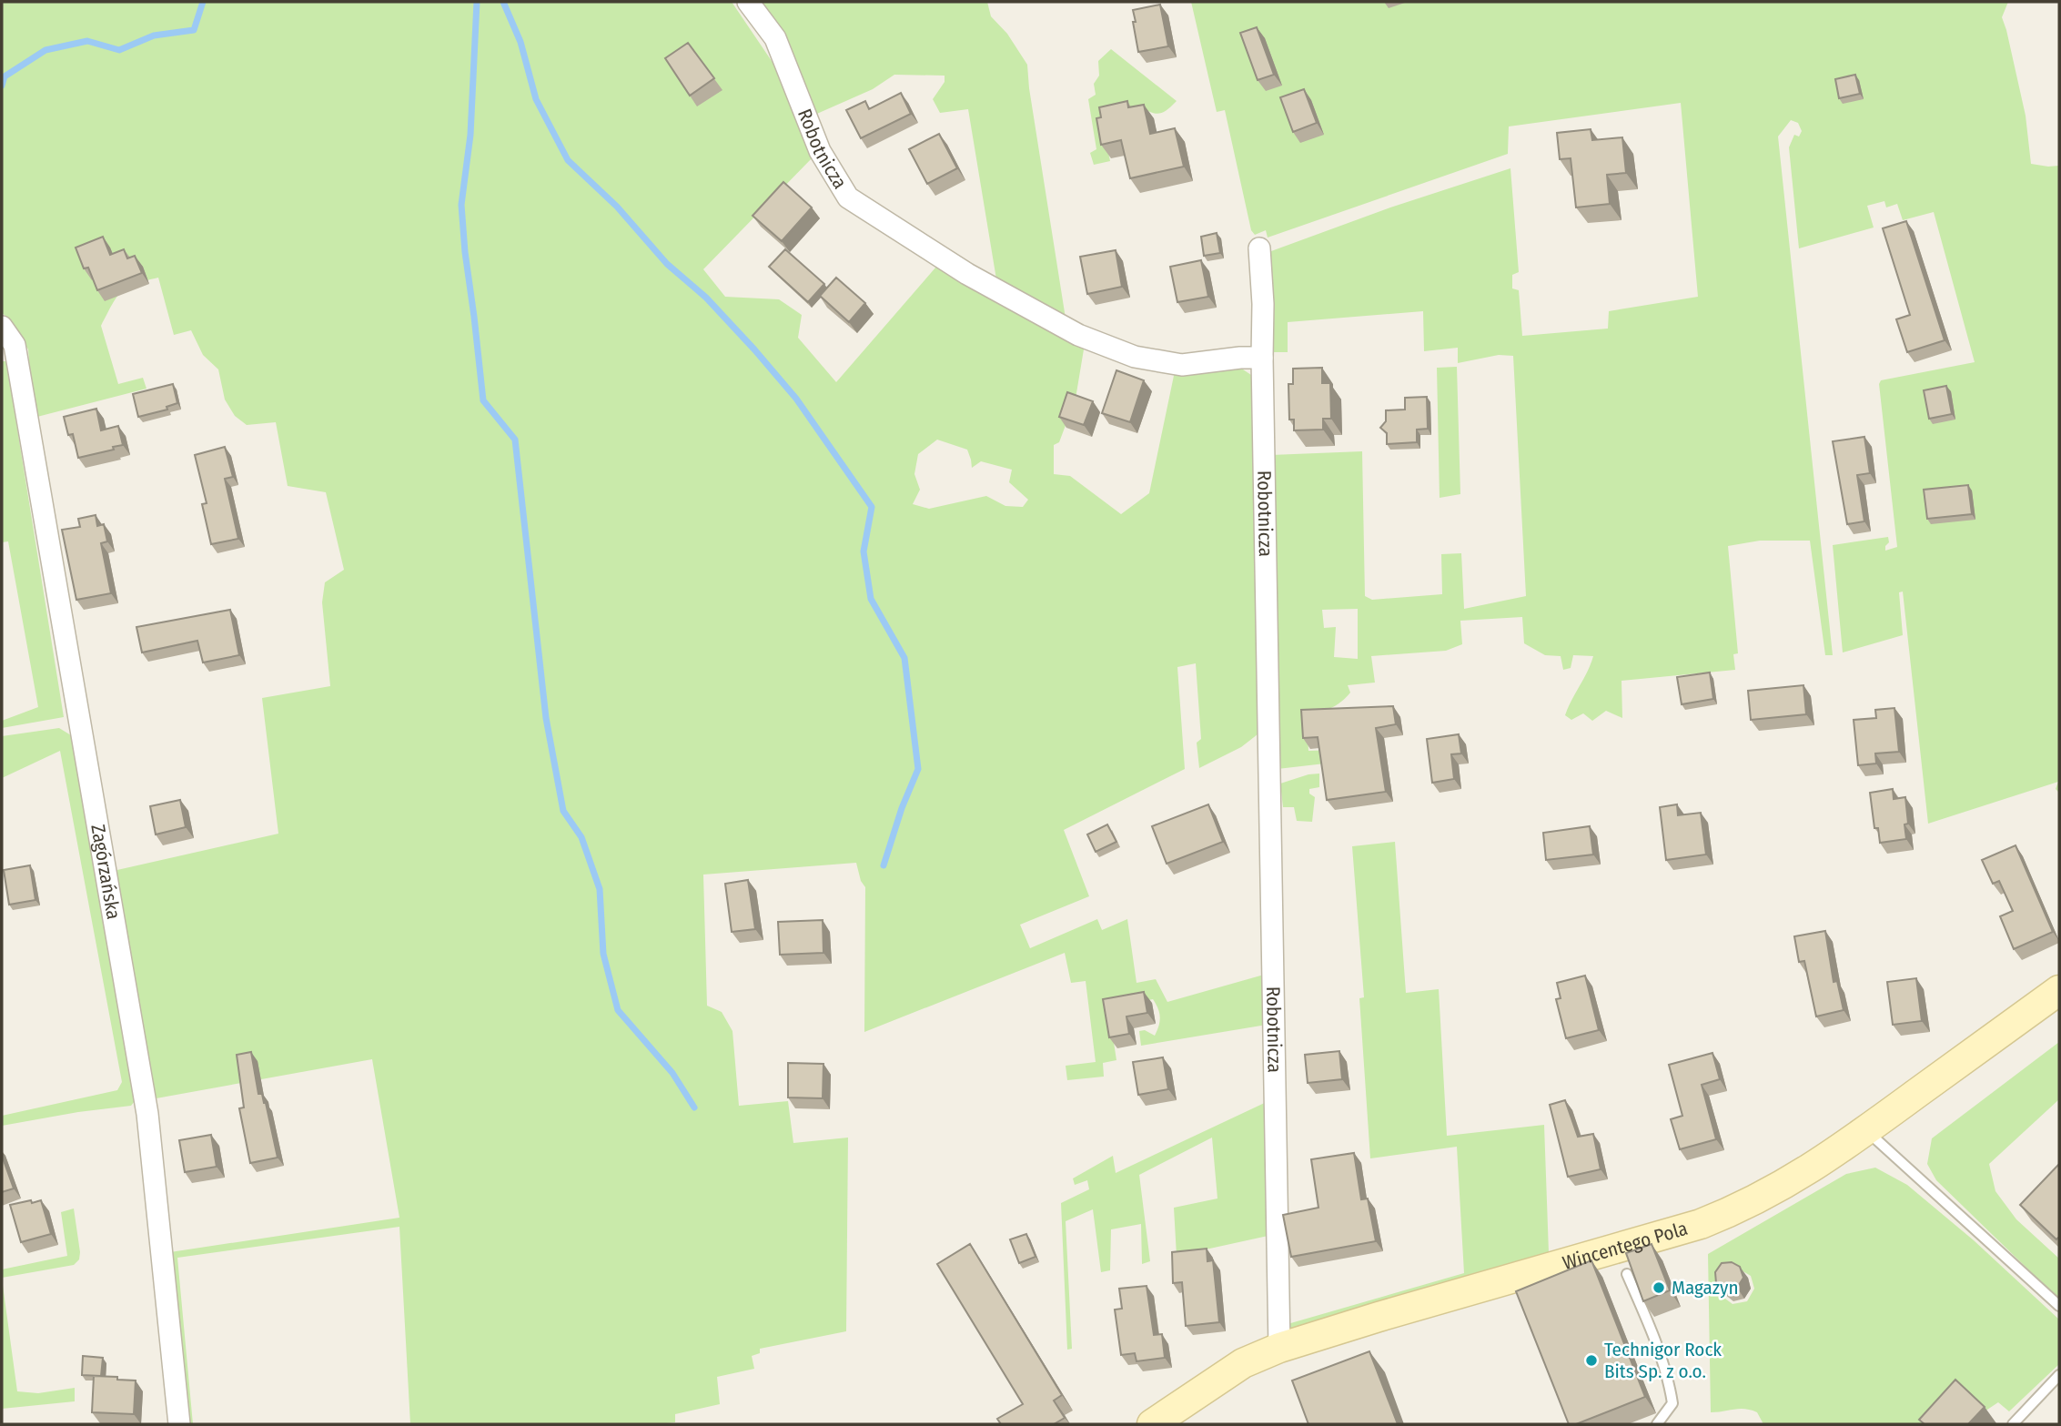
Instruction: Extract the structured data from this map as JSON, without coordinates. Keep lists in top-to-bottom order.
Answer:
{
  "streets": {
    "street": ["Robotnicza", "Zagórzańska", "Wincentego Pola"]
  },
  "crossings": [
    ["Robotnicza", "Wincentego Pola"]
  ],
  "places": ["Magazyn", "Technigor Rock Bits Sp. z o.o."]
}
